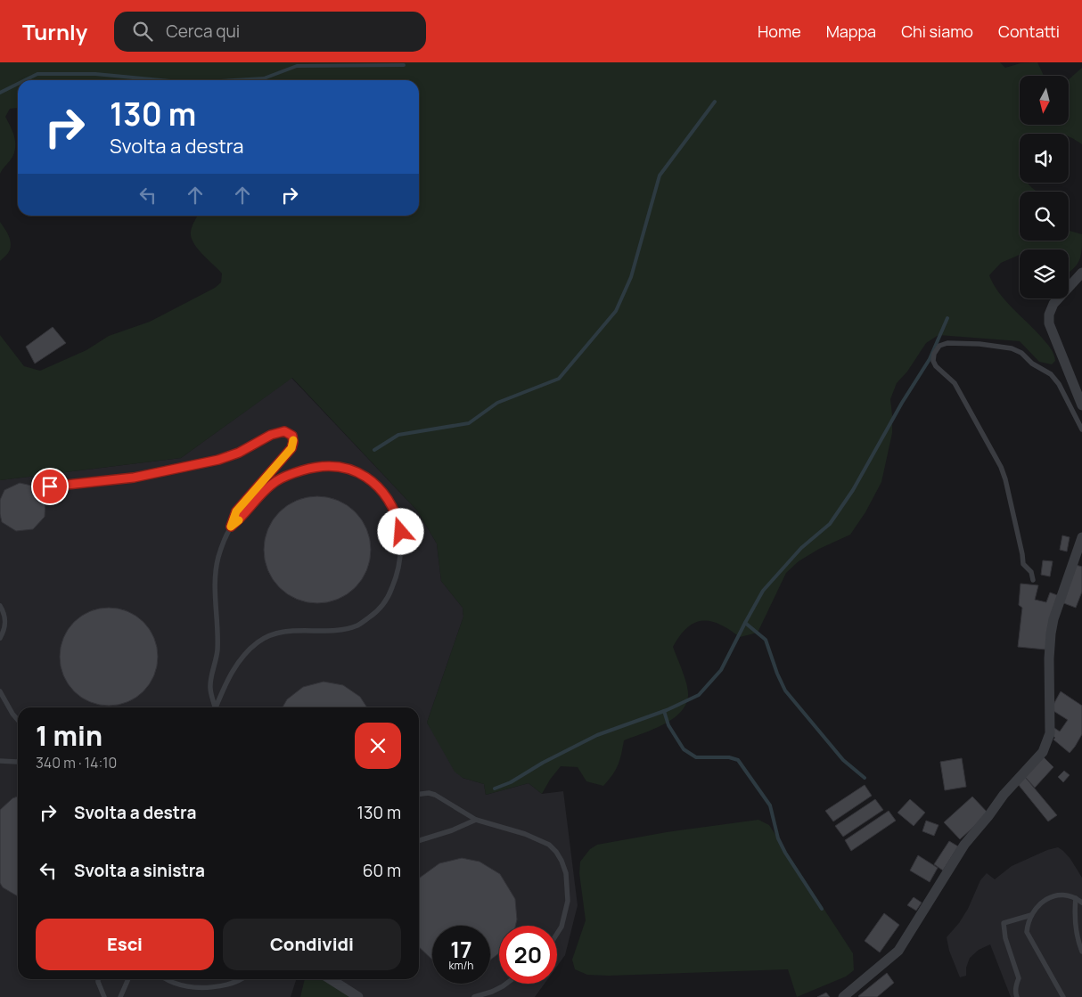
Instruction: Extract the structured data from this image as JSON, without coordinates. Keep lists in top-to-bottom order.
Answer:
{
  "north": "bottom",
  "page": {
    "header": "Turnly",
    "search": "Cerca qui",
    "nav": [
      "Home",
      "Mappa",
      "Chi siamo",
      "Contatti"
    ],
    "turn": ["130 m", "Svolta a destra"],
    "heading": ["1 min", "340 m · 14:10"],
    "list": [
      {
        "name": "Svolta a destra",
        "value": "130 m"
      },
      {
        "name": "Svolta a sinistra",
        "value": "60 m"
      }
    ],
    "buttons": ["Esci", "Condividi"],
    "speed": "17 km/h",
    "limit": "20"
  }
}
